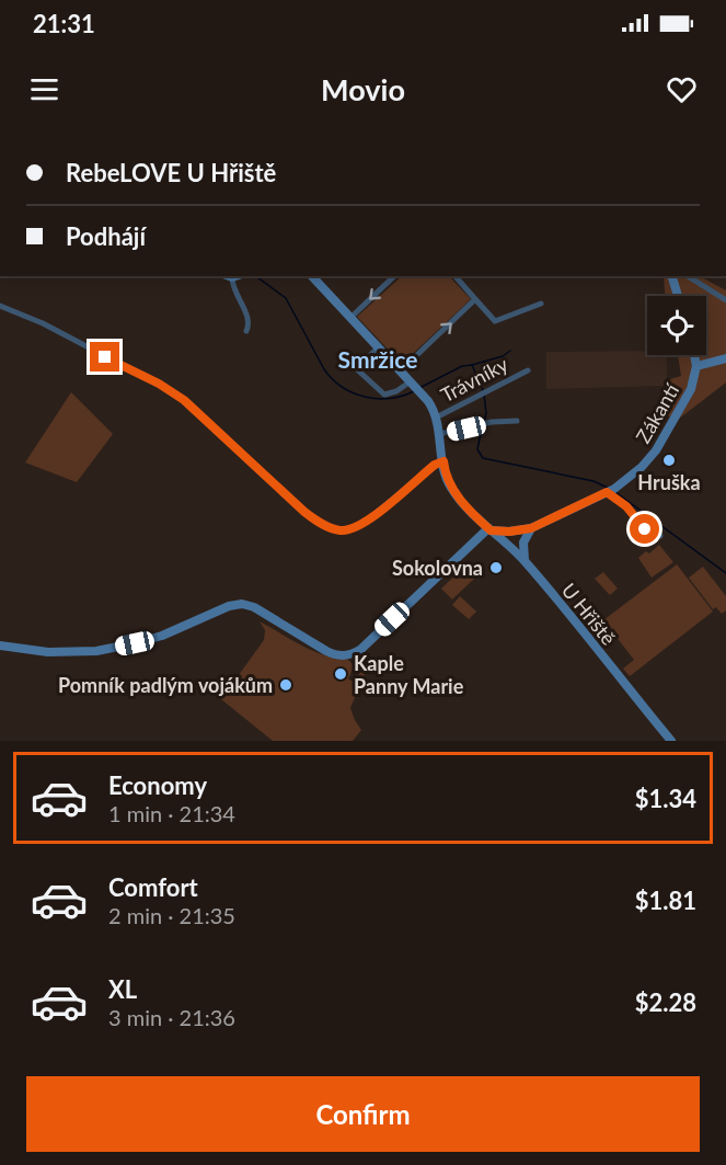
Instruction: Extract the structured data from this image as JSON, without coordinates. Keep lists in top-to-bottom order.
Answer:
{
  "streets": {
    "street": ["Trávníky", "Zákantí", "U Hřiště"]
  },
  "crossings": [
    ["Trávníky", "U Hřiště"]
  ],
  "districts": ["Smržice"],
  "places": [
    "Hruška",
    "Sokolovna",
    "Kaple Panny Marie",
    "Pomník padlým vojákům"
  ],
  "page": {
    "status": "21:31",
    "header": "Movio",
    "banner": ["RebeLOVE U Hřiště", "Podhájí"],
    "list": [
      {
        "name": "Economy",
        "note": "1 min · 21:34",
        "value": "$1.34"
      },
      {
        "name": "Comfort",
        "note": "2 min · 21:35",
        "value": "$1.81"
      },
      {
        "name": "XL",
        "note": "3 min · 21:36",
        "value": "$2.28"
      }
    ],
    "buttons": "Confirm"
  }
}
